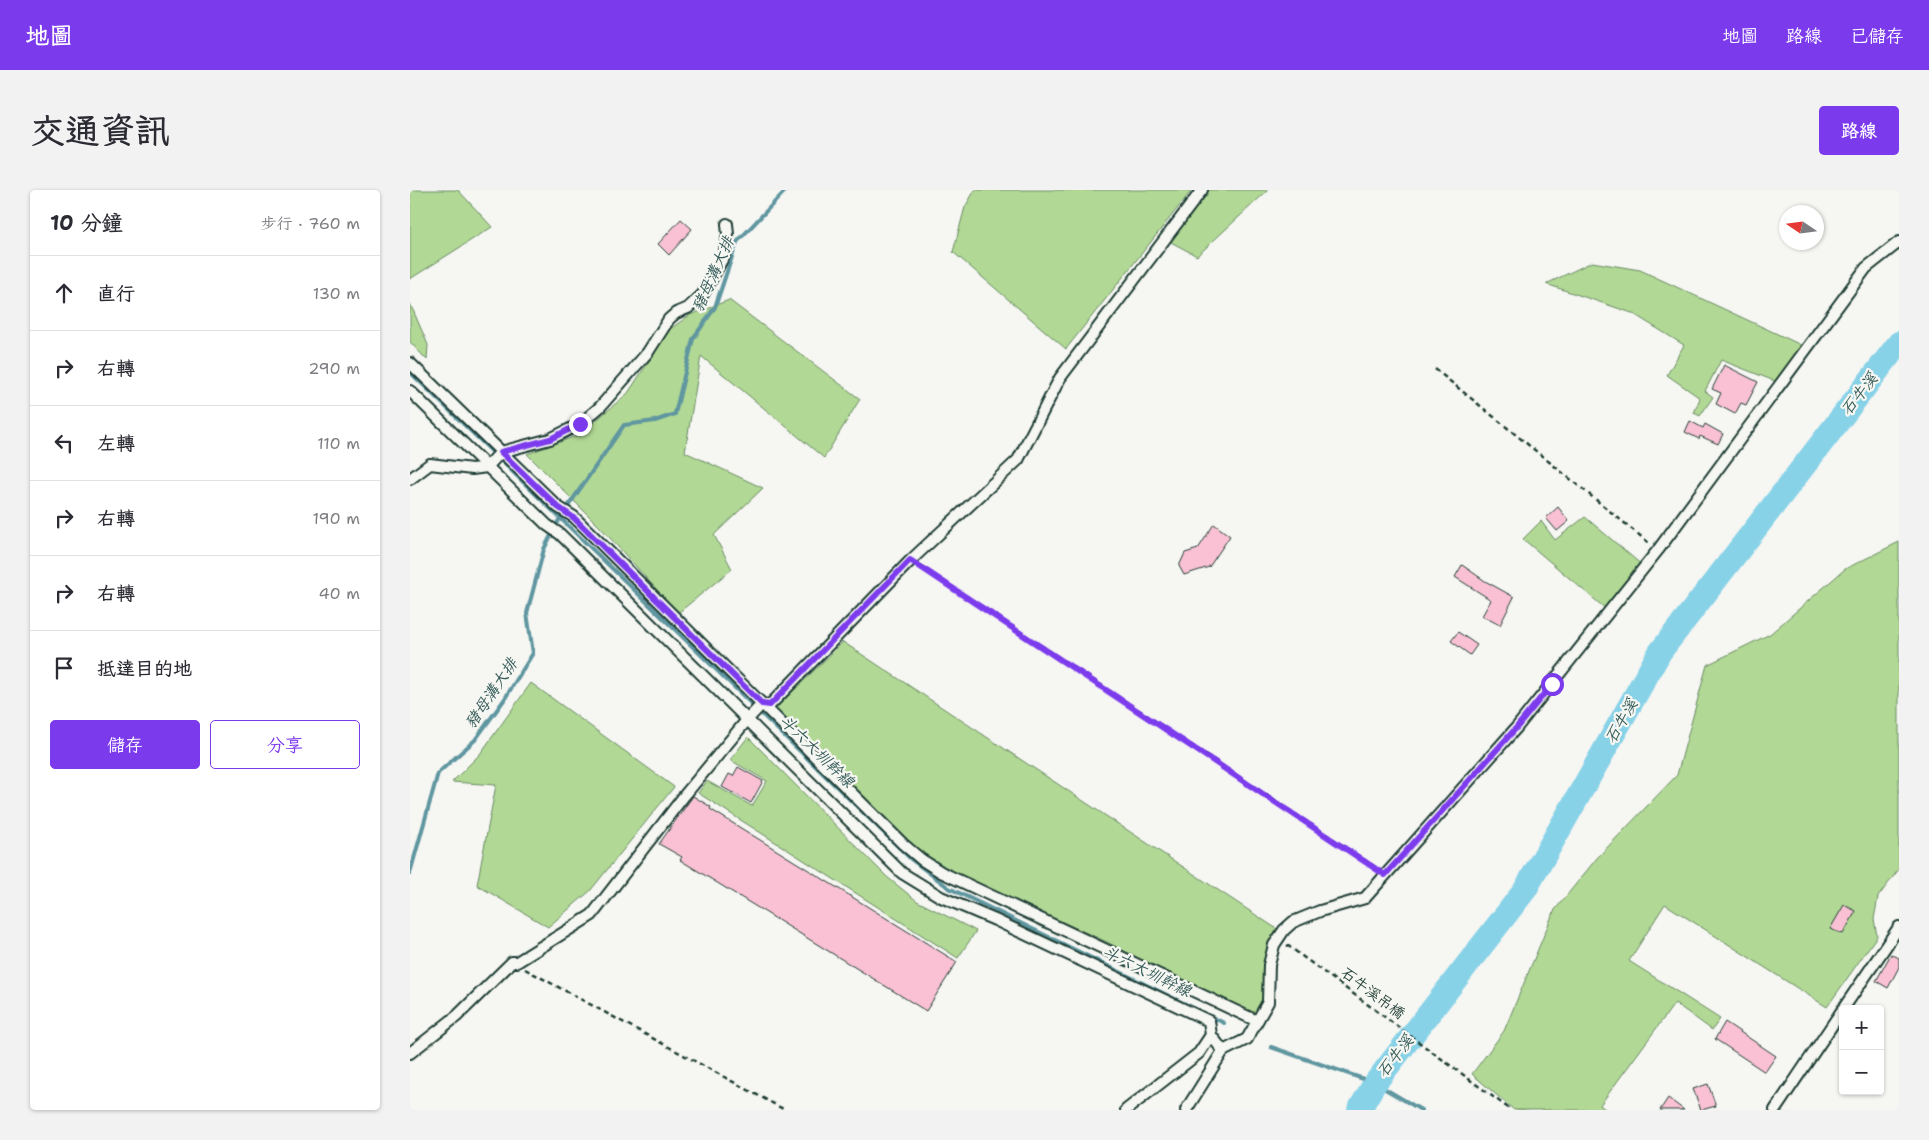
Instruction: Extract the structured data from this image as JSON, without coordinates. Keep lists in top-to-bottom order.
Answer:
{
  "streets": {
    "path": ["石牛溪吊橋"]
  },
  "water": ["豬母溝大排", "石牛溪", "斗六大圳幹線"],
  "north": "left",
  "page": {
    "header": "地圖",
    "nav": ["地圖", "路線", "已儲存"],
    "buttons": [
      "路線",
      ["儲存", "分享"]
    ],
    "title": "交通資訊",
    "heading": ["10 分鐘", "步行 · 760 m"],
    "list": [
      ["直行", "130 m"],
      ["右轉", "290 m"],
      ["左轉", "110 m"],
      ["右轉", "190 m"],
      ["右轉", "40 m"],
      "抵達目的地"
    ],
    "map_buttons": ["+", "−"]
  }
}
